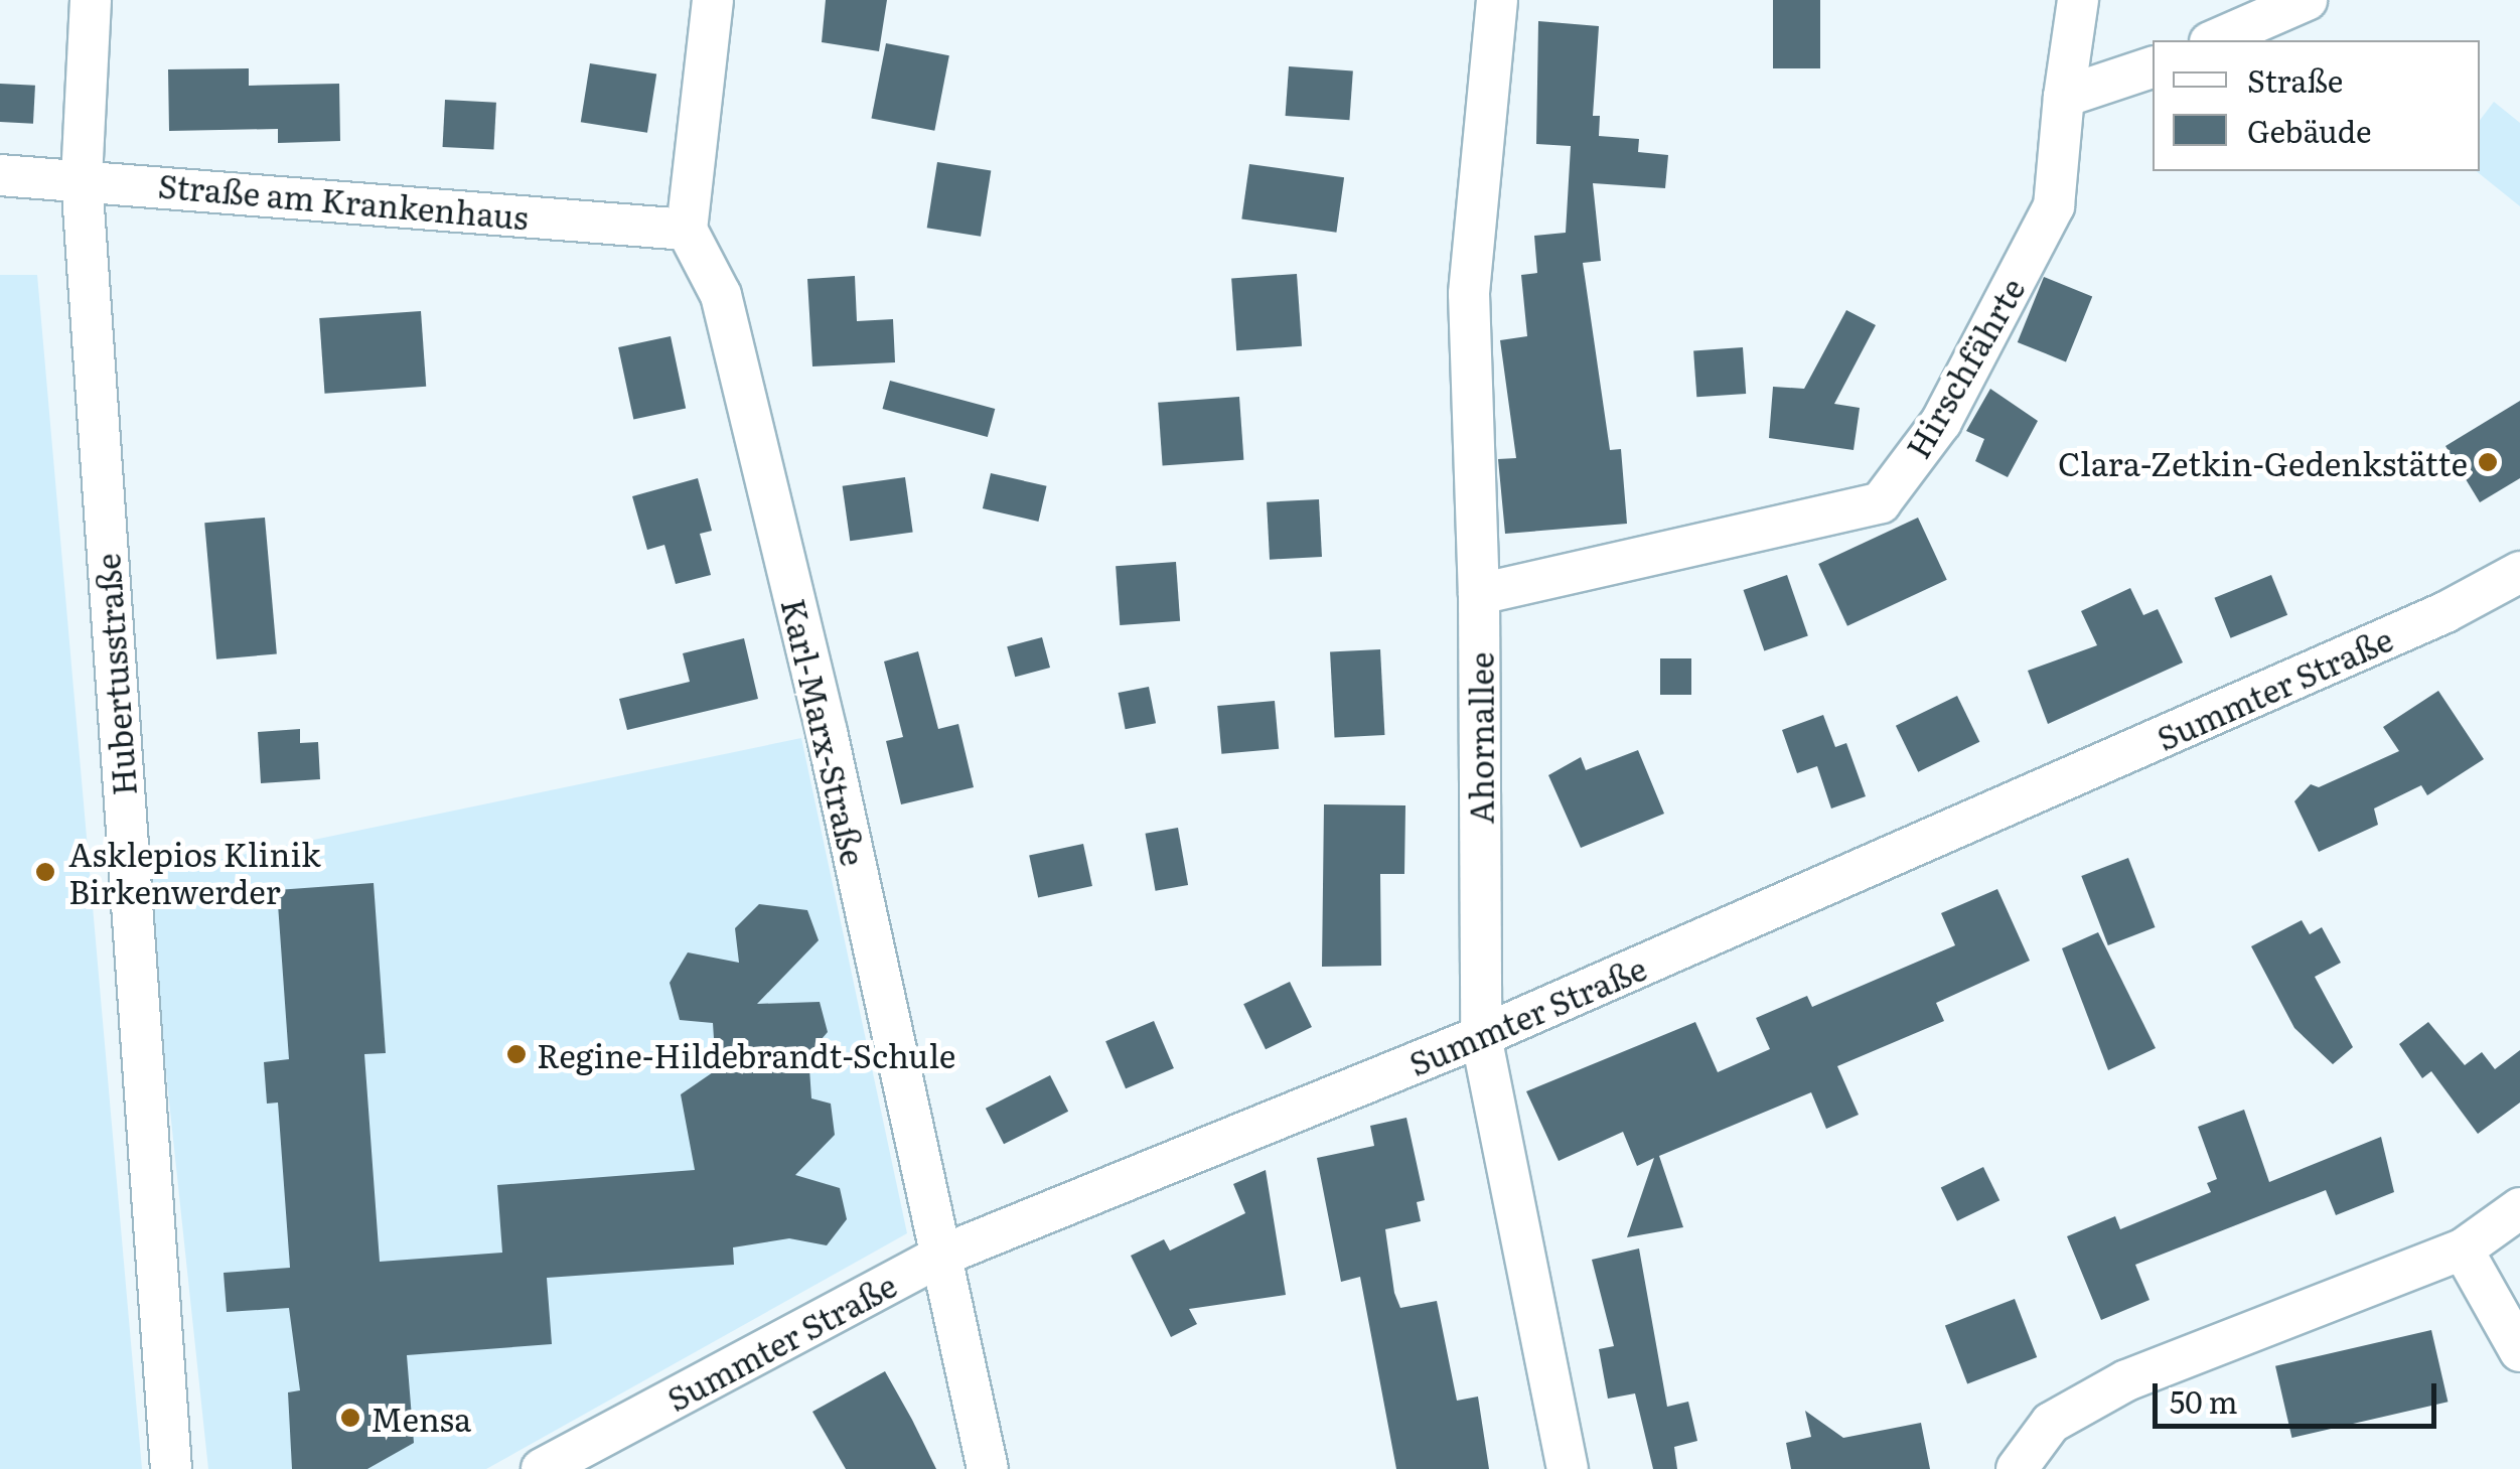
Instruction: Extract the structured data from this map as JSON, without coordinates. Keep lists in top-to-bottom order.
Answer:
{
  "streets": {
    "street": [
      "Straße am Krankenhaus",
      "Hirschfährte",
      "Hubertusstraße",
      "Summter Straße",
      "Karl-Marx-Straße",
      "Ahornallee"
    ]
  },
  "crossings": [
    ["Straße am Krankenhaus", "Hubertusstraße"],
    ["Straße am Krankenhaus", "Karl-Marx-Straße"],
    ["Hirschfährte", "Ahornallee"],
    ["Summter Straße", "Karl-Marx-Straße"],
    ["Summter Straße", "Ahornallee"]
  ],
  "places": [
    "Clara-Zetkin-Gedenkstätte",
    "Asklepios Klinik Birkenwerder",
    "Regine-Hildebrandt-Schule",
    "Mensa"
  ],
  "legend": ["Straße", "Gebäude"],
  "scale_bar": "50 m"
}
